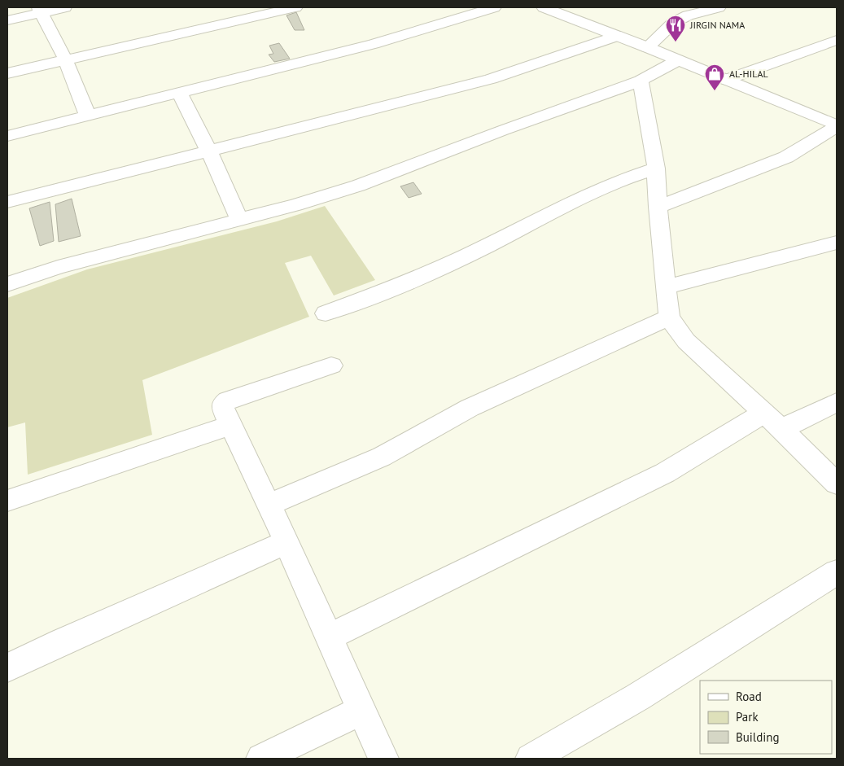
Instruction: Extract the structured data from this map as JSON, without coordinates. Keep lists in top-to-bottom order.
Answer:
{
  "places": {
    "restaurant": ["JIRGIN NAMA"],
    "shop": ["AL-HILAL"]
  },
  "legend": ["Road", "Park", "Building"]
}
